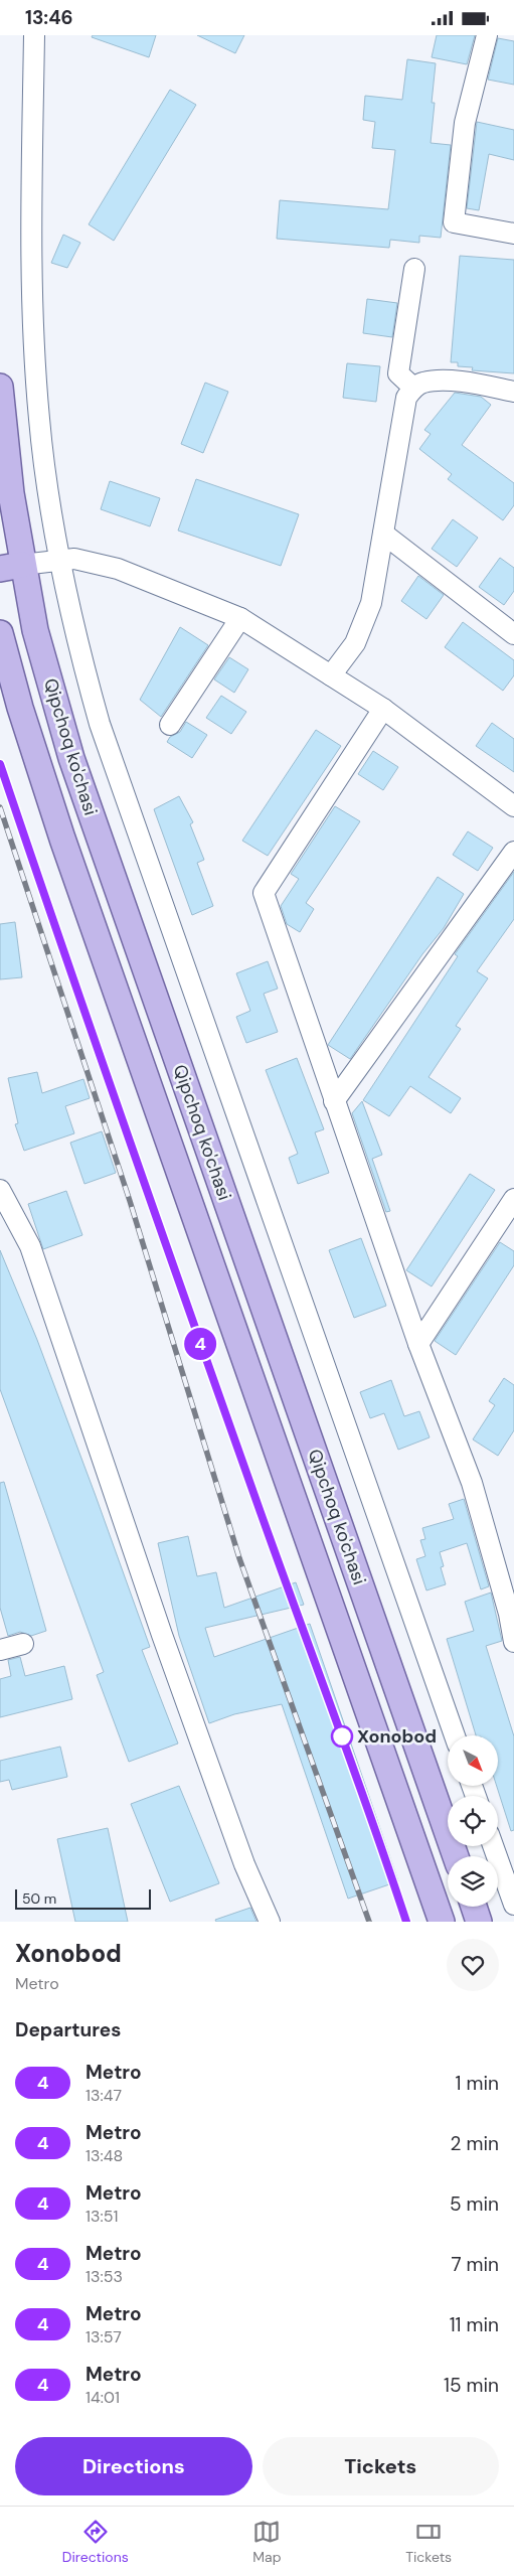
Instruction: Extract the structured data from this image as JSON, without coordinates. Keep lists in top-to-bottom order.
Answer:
{
  "streets": {
    "main road": ["Qipchoq ko'chasi"]
  },
  "places": ["Xonobod"],
  "lines": ["metro line 4"],
  "scale_bar": "50 m",
  "north": "bottom right",
  "page": {
    "status": "13:46",
    "on_map": "4",
    "scale": "50 m",
    "heading": [
      ["Xonobod", "Metro"],
      "Departures"
    ],
    "list": [
      {
        "mark": "4",
        "name": "Metro",
        "note": "13:47",
        "value": "1 min"
      },
      {
        "mark": "4",
        "name": "Metro",
        "note": "13:48",
        "value": "2 min"
      },
      {
        "mark": "4",
        "name": "Metro",
        "note": "13:51",
        "value": "5 min"
      },
      {
        "mark": "4",
        "name": "Metro",
        "note": "13:53",
        "value": "7 min"
      },
      {
        "mark": "4",
        "name": "Metro",
        "note": "13:57",
        "value": "11 min"
      },
      {
        "mark": "4",
        "name": "Metro",
        "note": "14:01",
        "value": "15 min"
      }
    ],
    "buttons": ["Directions", "Tickets"],
    "tabs": ["Directions", "Map", "Tickets"]
  }
}
